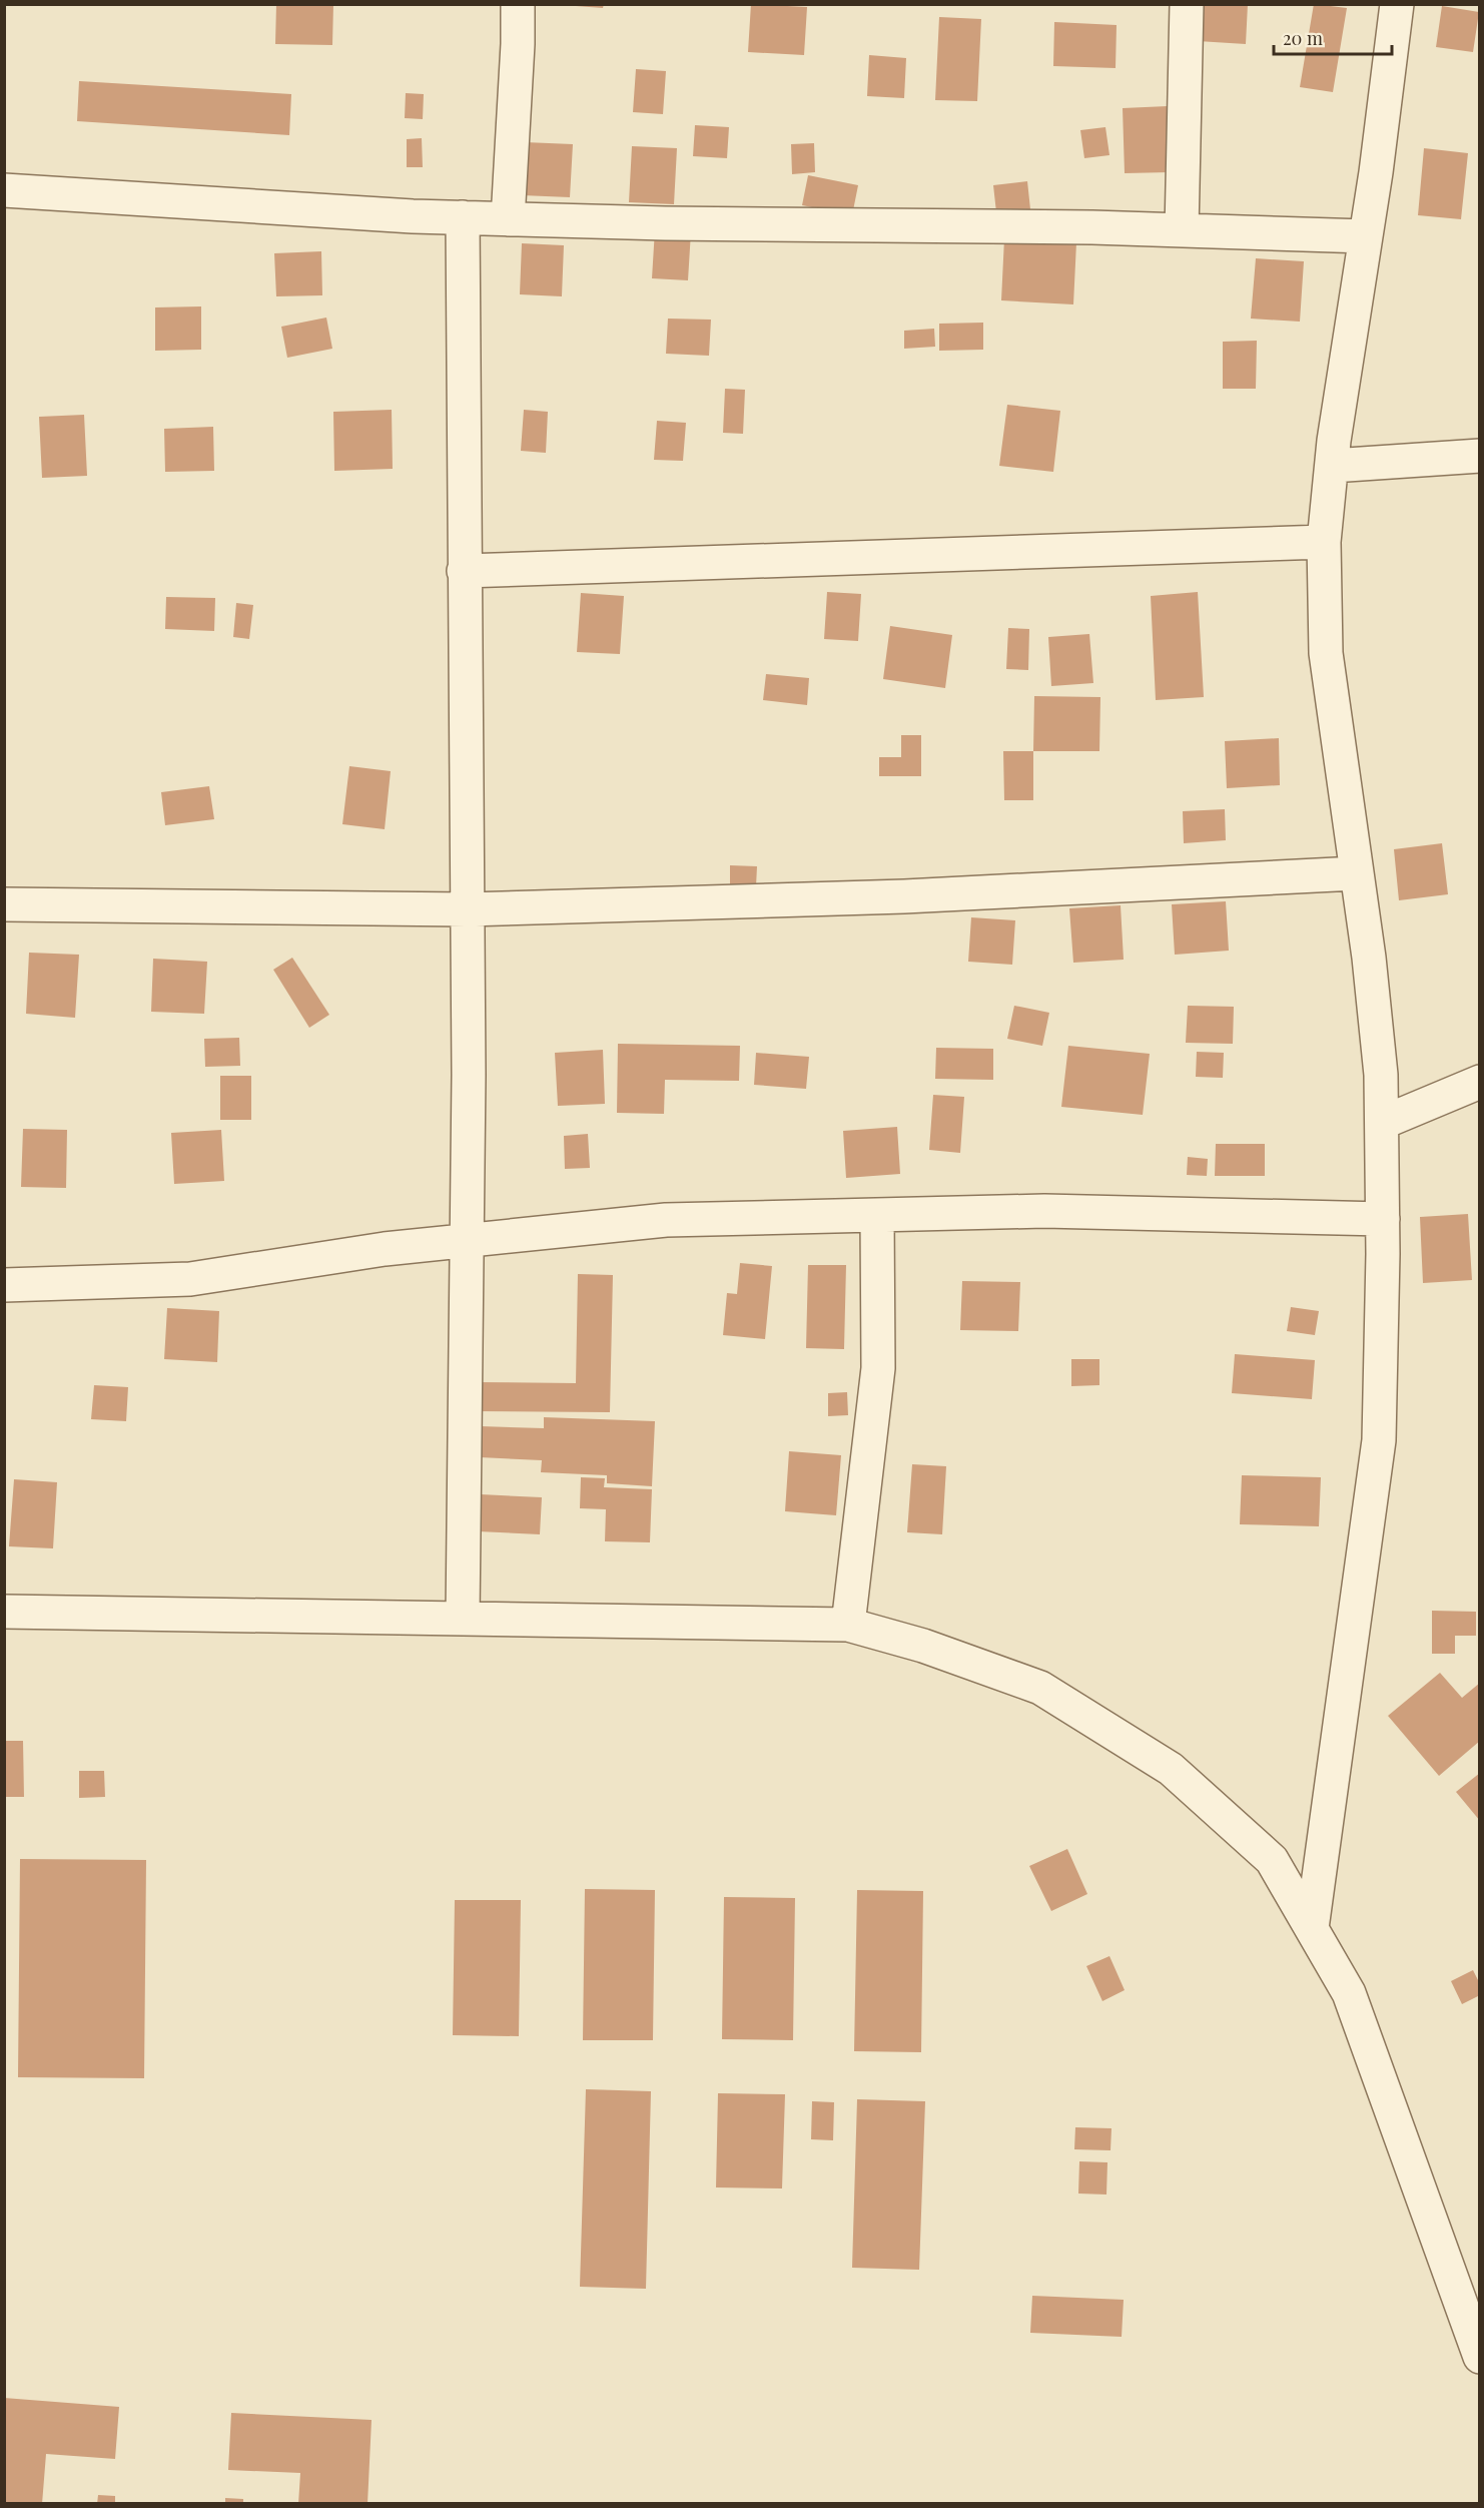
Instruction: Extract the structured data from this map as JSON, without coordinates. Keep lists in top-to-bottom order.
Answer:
{
  "scale_bar": "20 m"
}
